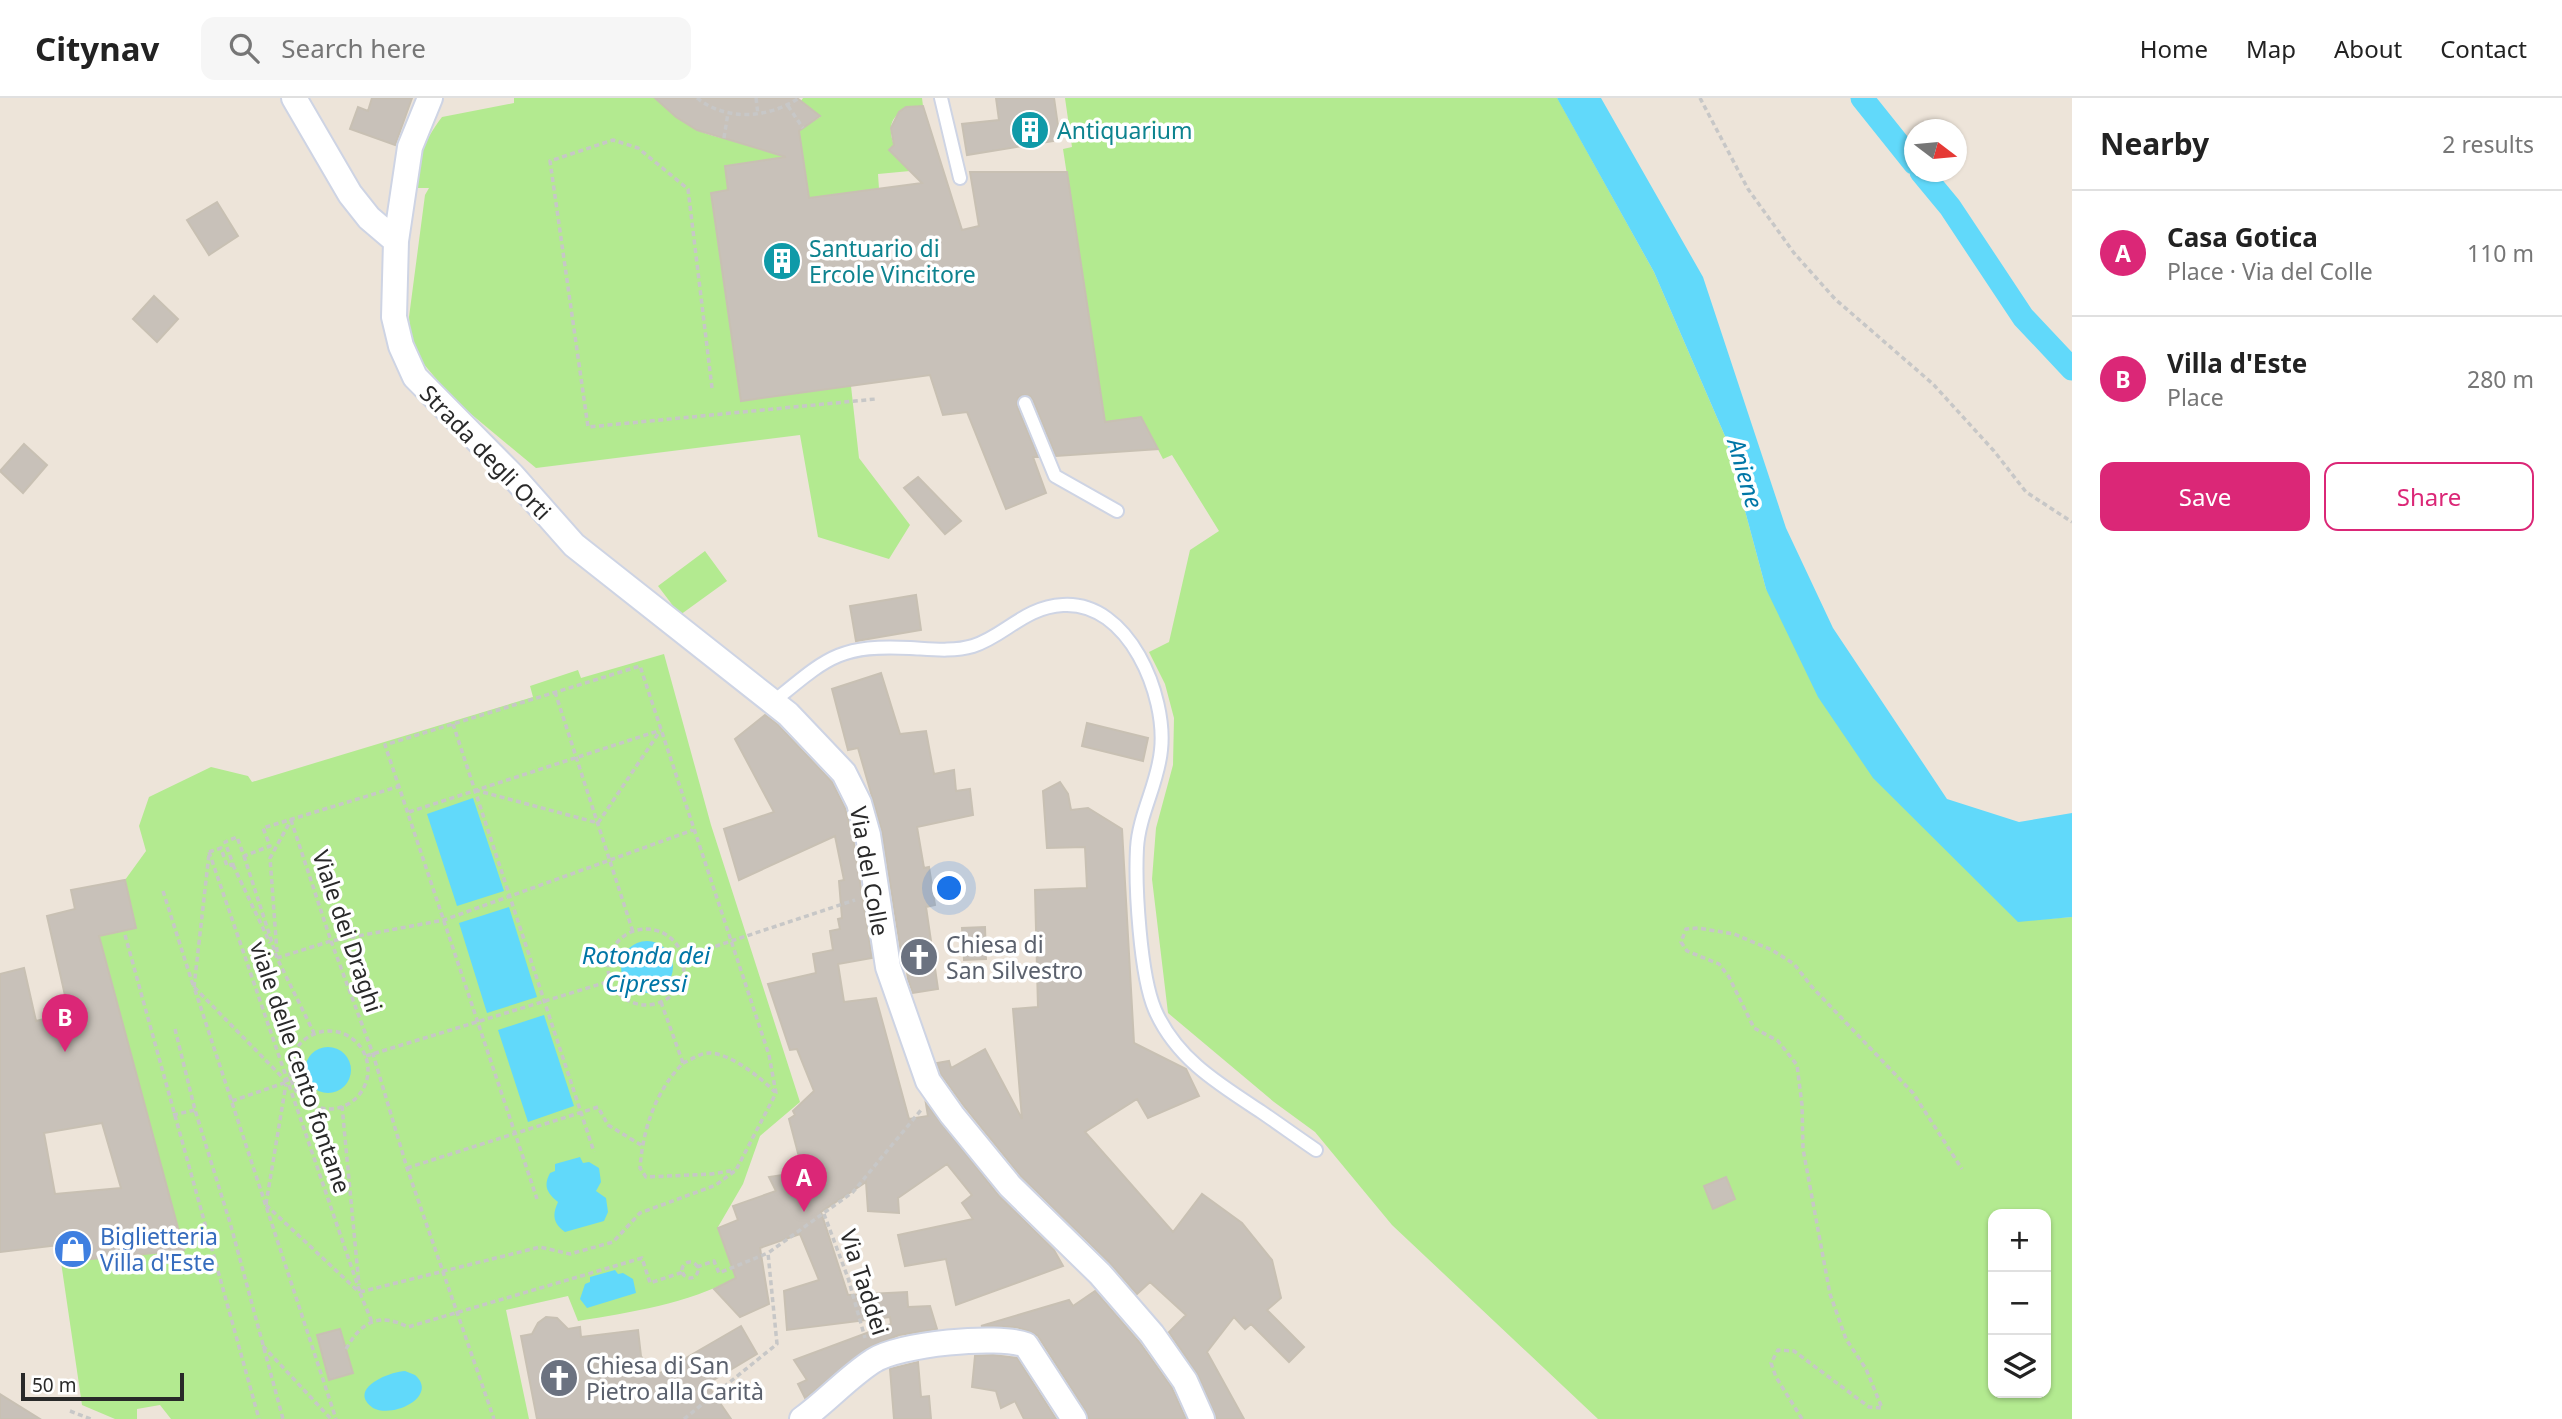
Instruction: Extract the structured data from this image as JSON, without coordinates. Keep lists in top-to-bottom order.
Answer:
{
  "streets": {
    "street": ["Strada degli Orti", "Via del Colle"],
    "path": ["Viale dei Draghi", "viale delle cento fontane", "Via Taddei"]
  },
  "crossings": [
    ["Strada degli Orti", "Via del Colle"]
  ],
  "water": ["Aniene", "Rotonda dei Cipressi"],
  "places": {
    "building": ["Antiquarium", "Santuario di Ercole Vincitore"],
    "church": ["Chiesa di San Silvestro", "Chiesa di San Pietro alla Carità"],
    "shop": ["Biglietteria Villa d'Este"]
  },
  "scale_bar": "50 m",
  "north": "right",
  "page": {
    "header": "Citynav",
    "search": "Search here",
    "nav": [
      "Home",
      "Map",
      "About",
      "Contact"
    ],
    "heading": ["Nearby", "2 results"],
    "list": [
      {
        "mark": "A",
        "name": "Casa Gotica",
        "note": "Place · Via del Colle",
        "value": "110 m"
      },
      {
        "mark": "B",
        "name": "Villa d'Este",
        "note": "Place",
        "value": "280 m"
      }
    ],
    "buttons": ["Save", "Share"],
    "pins": ["B", "A"],
    "map_buttons": ["+", "−"],
    "scale": "50 m"
  }
}
